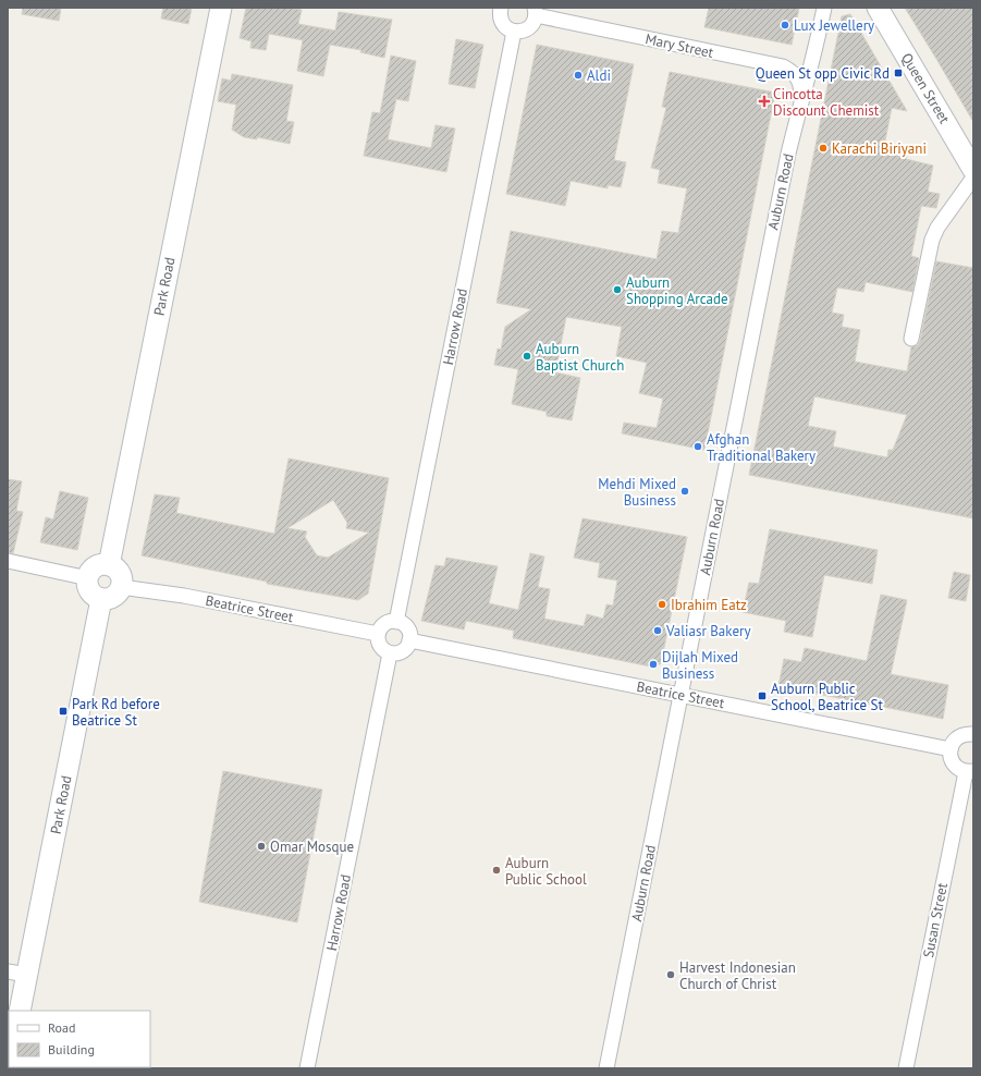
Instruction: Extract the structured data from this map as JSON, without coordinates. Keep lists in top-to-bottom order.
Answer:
{
  "streets": {
    "street": [
      "Mary Street",
      "Queen Street",
      "Auburn Road",
      "Park Road",
      "Harrow Road",
      "Beatrice Street",
      "Susan Street"
    ]
  },
  "crossings": [
    ["Mary Street", "Auburn Road"],
    ["Auburn Road", "Beatrice Street"],
    ["Park Road", "Beatrice Street"],
    ["Harrow Road", "Beatrice Street"]
  ],
  "places": {
    "other": [
      "Lux Jewellery",
      "Aldi",
      "Karachi Biriyani",
      "Auburn Shopping Arcade",
      "Auburn Baptist Church",
      "Afghan Traditional Bakery",
      "Mehdi Mixed Business",
      "Ibrahim Eatz",
      "Valiasr Bakery",
      "Dijlah Mixed Business",
      "Omar Mosque",
      "Auburn Public School",
      "Harvest Indonesian Church of Christ"
    ],
    "transit": ["Queen St opp Civic Rd", "Auburn Public School, Beatrice St", "Park Rd before Beatrice St"],
    "health": ["Cincotta Discount Chemist"]
  },
  "legend": ["Road", "Building"]
}
